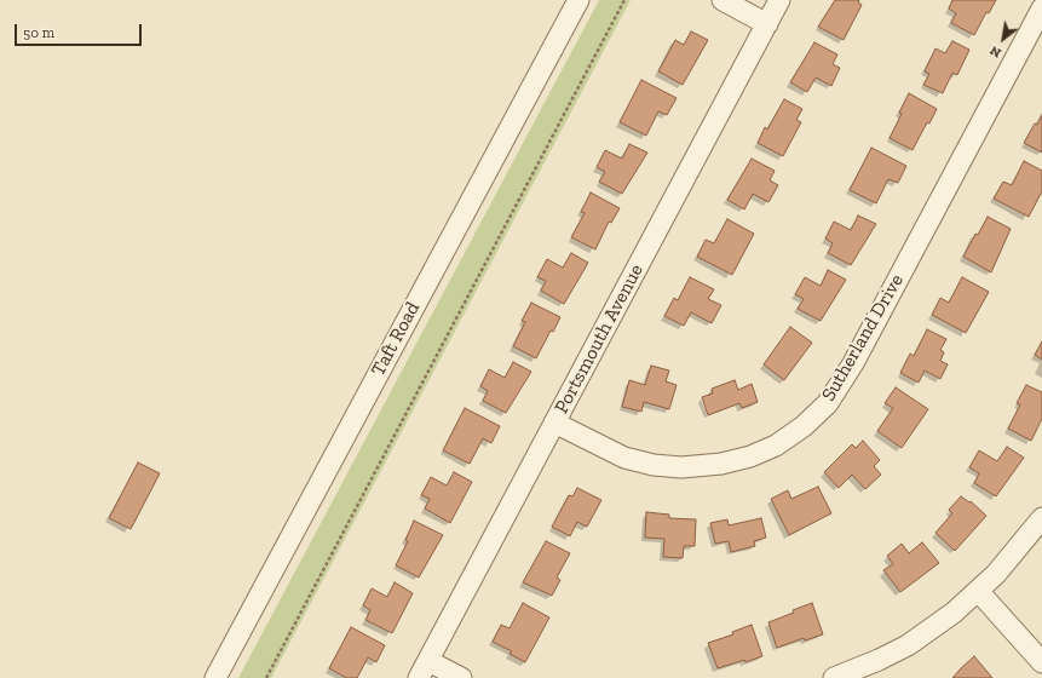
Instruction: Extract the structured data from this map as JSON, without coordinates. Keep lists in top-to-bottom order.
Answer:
{
  "streets": {
    "street": ["Sutherland Drive", "Taft Road", "Portsmouth Avenue"]
  },
  "crossings": [
    ["Sutherland Drive", "Portsmouth Avenue"]
  ],
  "scale_bar": "50 m",
  "north": "bottom left"
}
